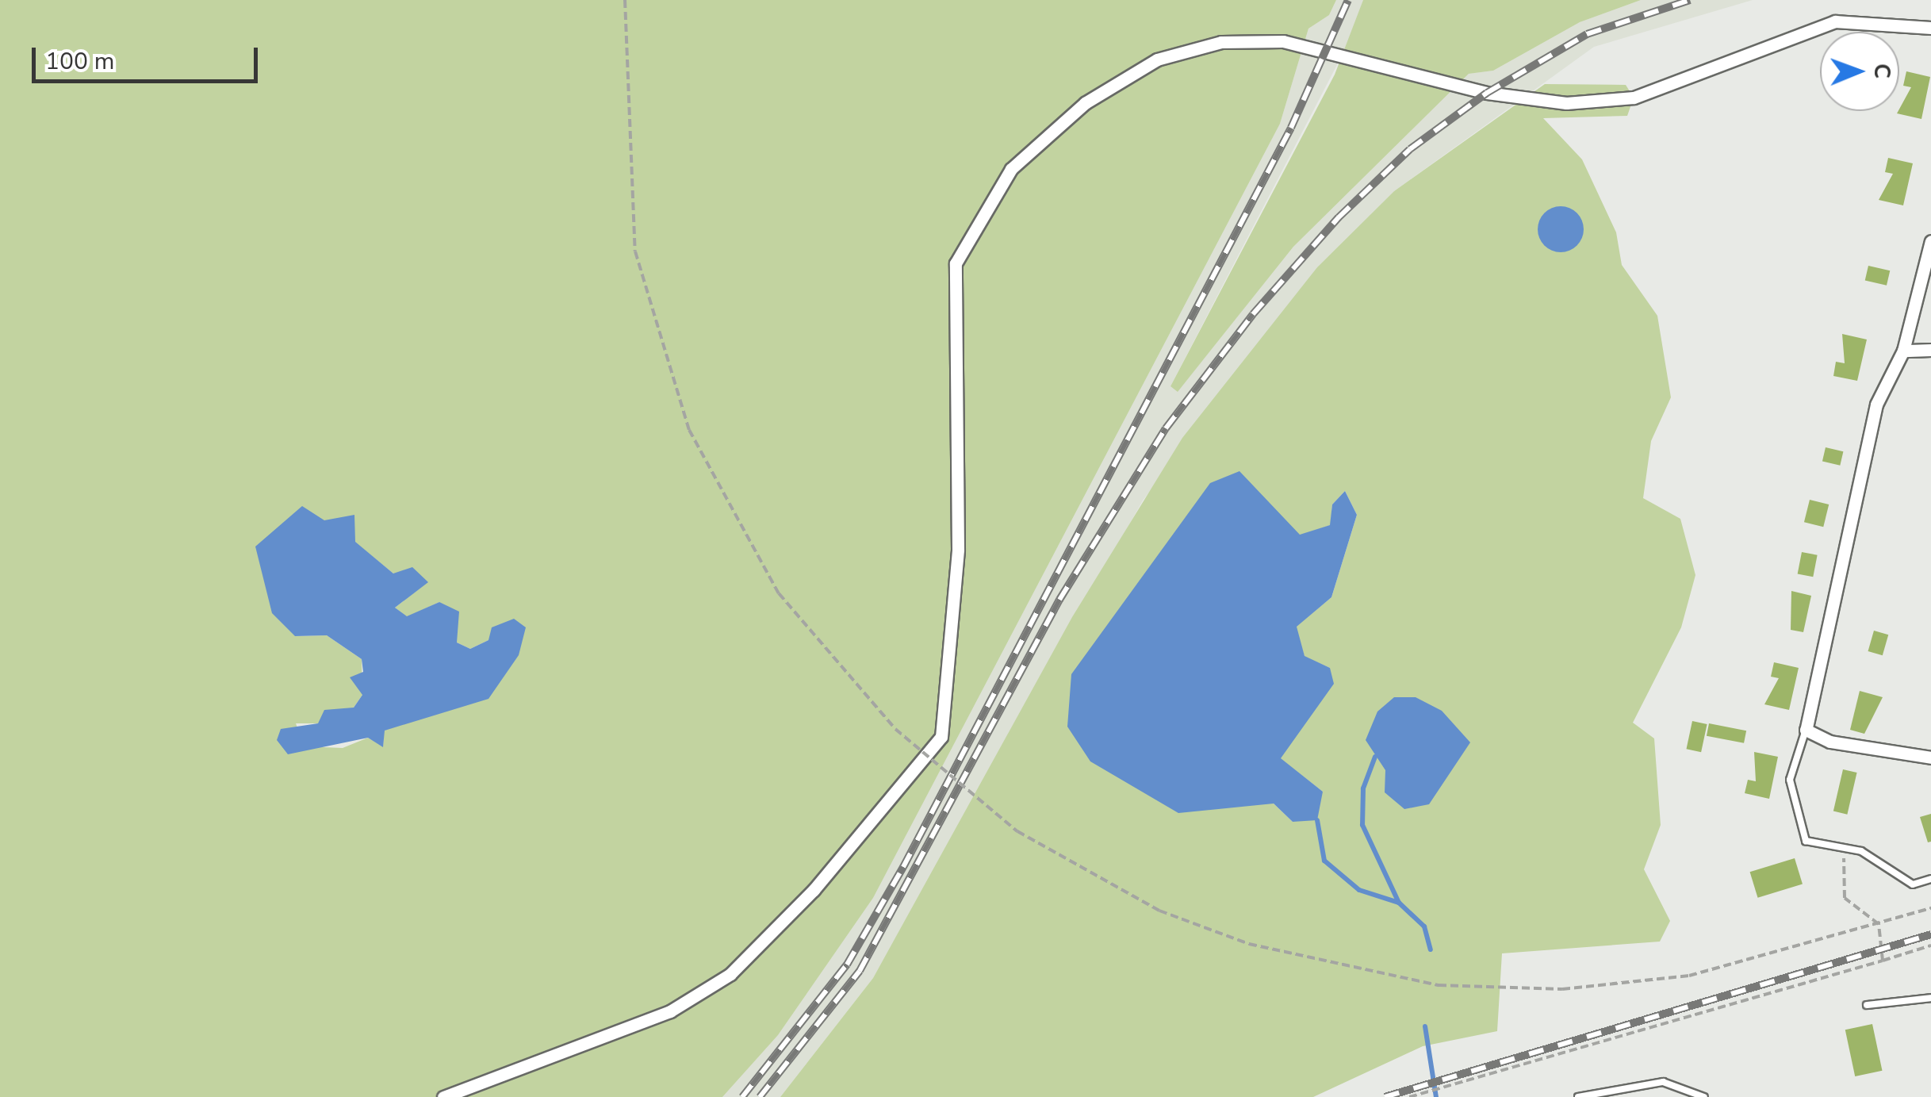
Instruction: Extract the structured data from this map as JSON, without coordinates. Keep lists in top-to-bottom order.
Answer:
{
  "scale_bar": "100 m",
  "north": "right"
}
